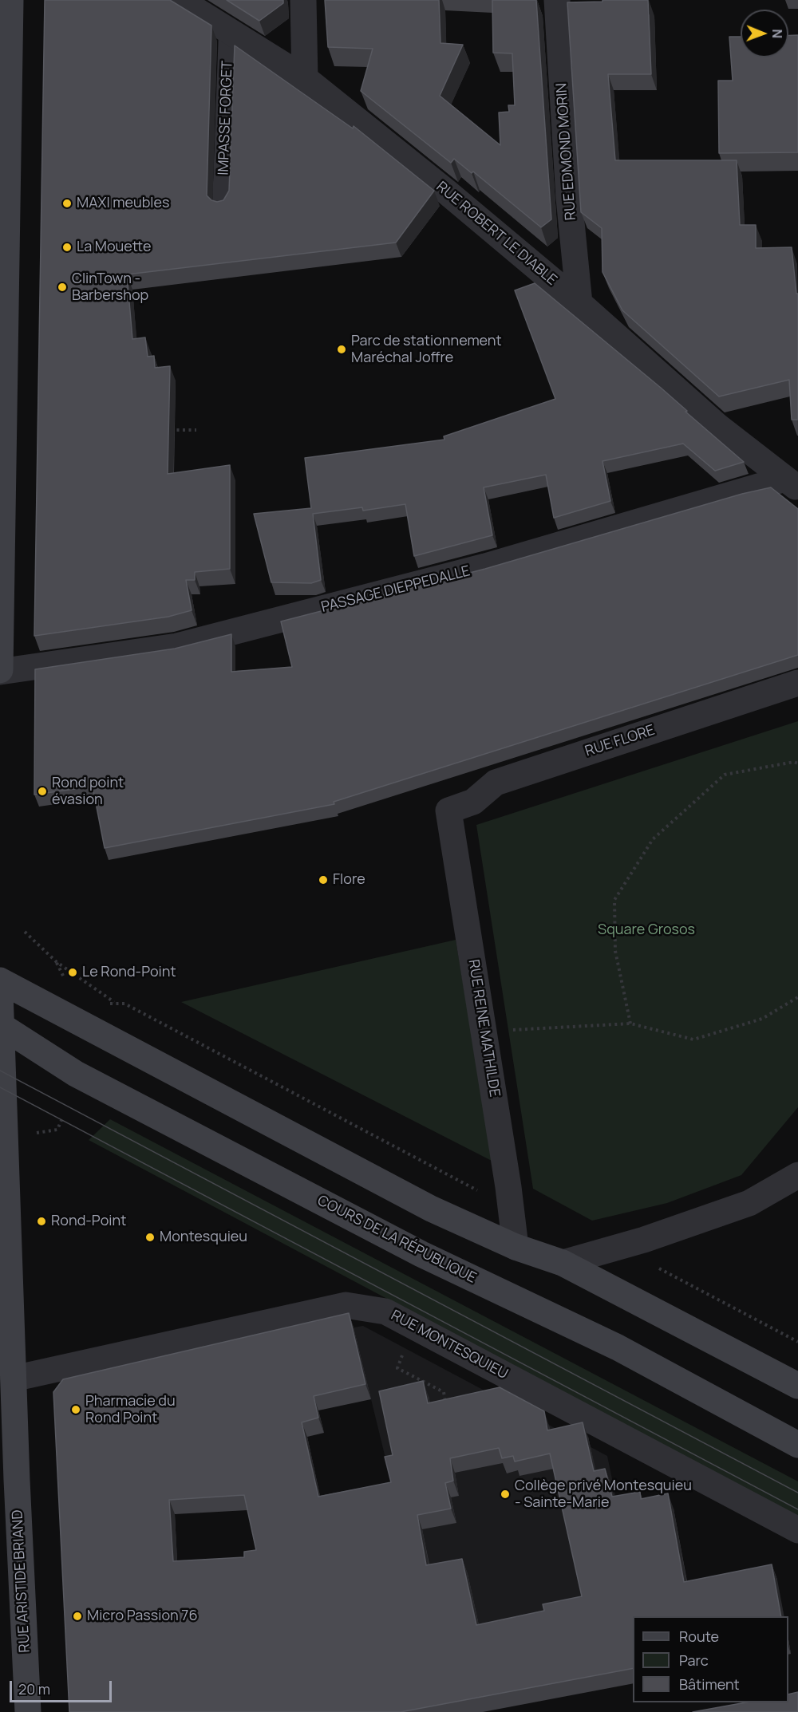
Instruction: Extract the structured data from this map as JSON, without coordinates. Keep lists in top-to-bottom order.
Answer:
{
  "streets": {
    "main road": ["COURS DE LA RÉPUBLIQUE", "RUE ARISTIDE BRIAND"],
    "street": [
      "RUE EDMOND MORIN",
      "RUE ROBERT LE DIABLE",
      "PASSAGE DIEPPEDALLE",
      "RUE FLORE",
      "RUE REINE MATHILDE",
      "RUE MONTESQUIEU"
    ],
    "lane": ["IMPASSE FORGET"]
  },
  "crossings": [
    ["IMPASSE FORGET", "RUE ROBERT LE DIABLE"],
    ["RUE EDMOND MORIN", "RUE ROBERT LE DIABLE"],
    ["RUE ROBERT LE DIABLE", "PASSAGE DIEPPEDALLE"],
    ["RUE FLORE", "RUE REINE MATHILDE"],
    ["COURS DE LA RÉPUBLIQUE", "RUE ARISTIDE BRIAND"],
    ["RUE MONTESQUIEU", "RUE ARISTIDE BRIAND"]
  ],
  "parks": ["Square Grosos"],
  "places": [
    "MAXI meubles",
    "La Mouette",
    "ClinTown - Barbershop",
    "Parc de stationnement Maréchal Joffre",
    "Rond point évasion",
    "Flore",
    "Le Rond-Point",
    "Rond-Point",
    "Montesquieu",
    "Pharmacie du Rond Point",
    "Collège privé Montesquieu - Sainte-Marie",
    "Micro Passion 76"
  ],
  "legend": ["Route", "Parc", "Bâtiment"],
  "scale_bar": "20 m",
  "north": "right"
}
